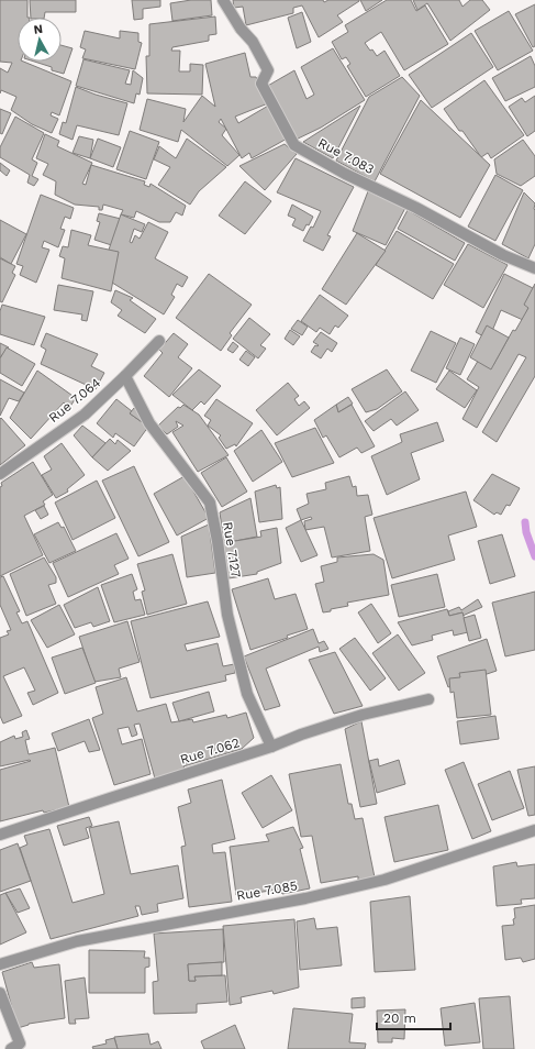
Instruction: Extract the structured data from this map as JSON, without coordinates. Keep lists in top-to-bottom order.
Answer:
{
  "streets": {
    "street": [
      "Rue 7.083",
      "Rue 7.064",
      "Rue 7.127",
      "Rue 7.062",
      "Rue 7.085"
    ]
  },
  "crossings": [
    ["Rue 7.064", "Rue 7.127"],
    ["Rue 7.127", "Rue 7.062"]
  ],
  "scale_bar": "20 m",
  "north": "top"
}
